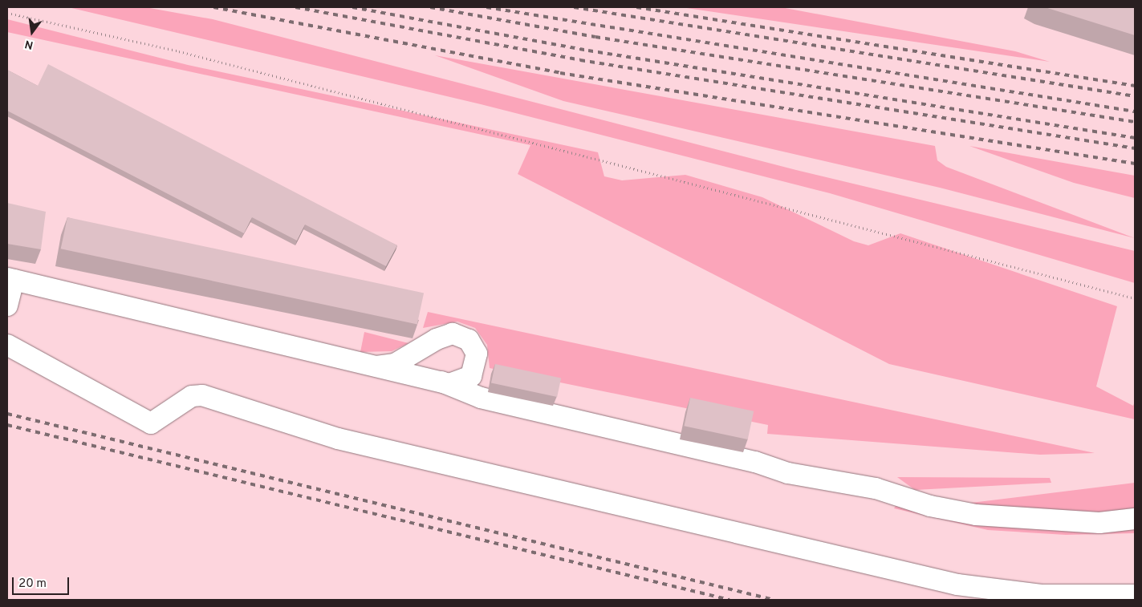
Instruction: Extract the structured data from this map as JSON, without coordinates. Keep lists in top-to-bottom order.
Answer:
{
  "scale_bar": "20 m",
  "north": "bottom"
}
